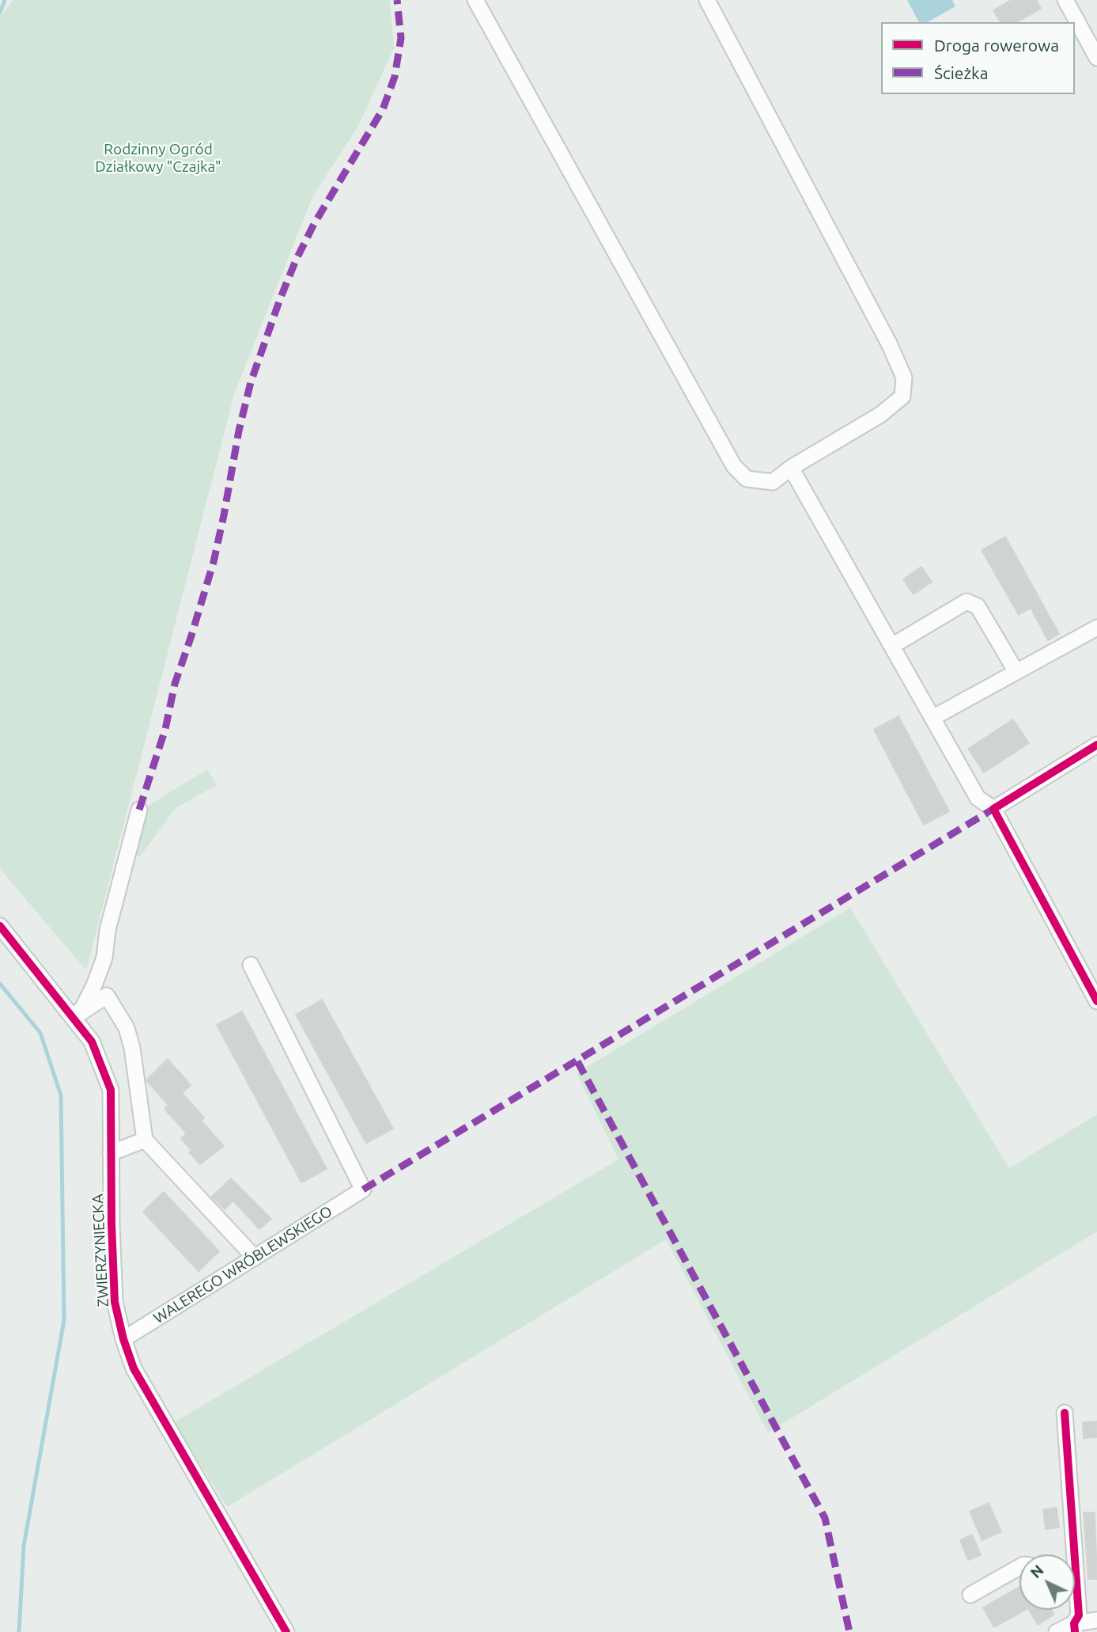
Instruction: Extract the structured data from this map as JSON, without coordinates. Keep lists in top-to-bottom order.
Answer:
{
  "streets": {
    "street": ["ZWIERZYNIECKA", "WALEREGO WRÓBLEWSKIEGO"]
  },
  "crossings": [
    ["ZWIERZYNIECKA", "WALEREGO WRÓBLEWSKIEGO"]
  ],
  "parks": ["Rodzinny Ogród Działkowy \"Czajka\""],
  "legend": ["Droga rowerowa", "Ścieżka"],
  "north": "top left"
}
